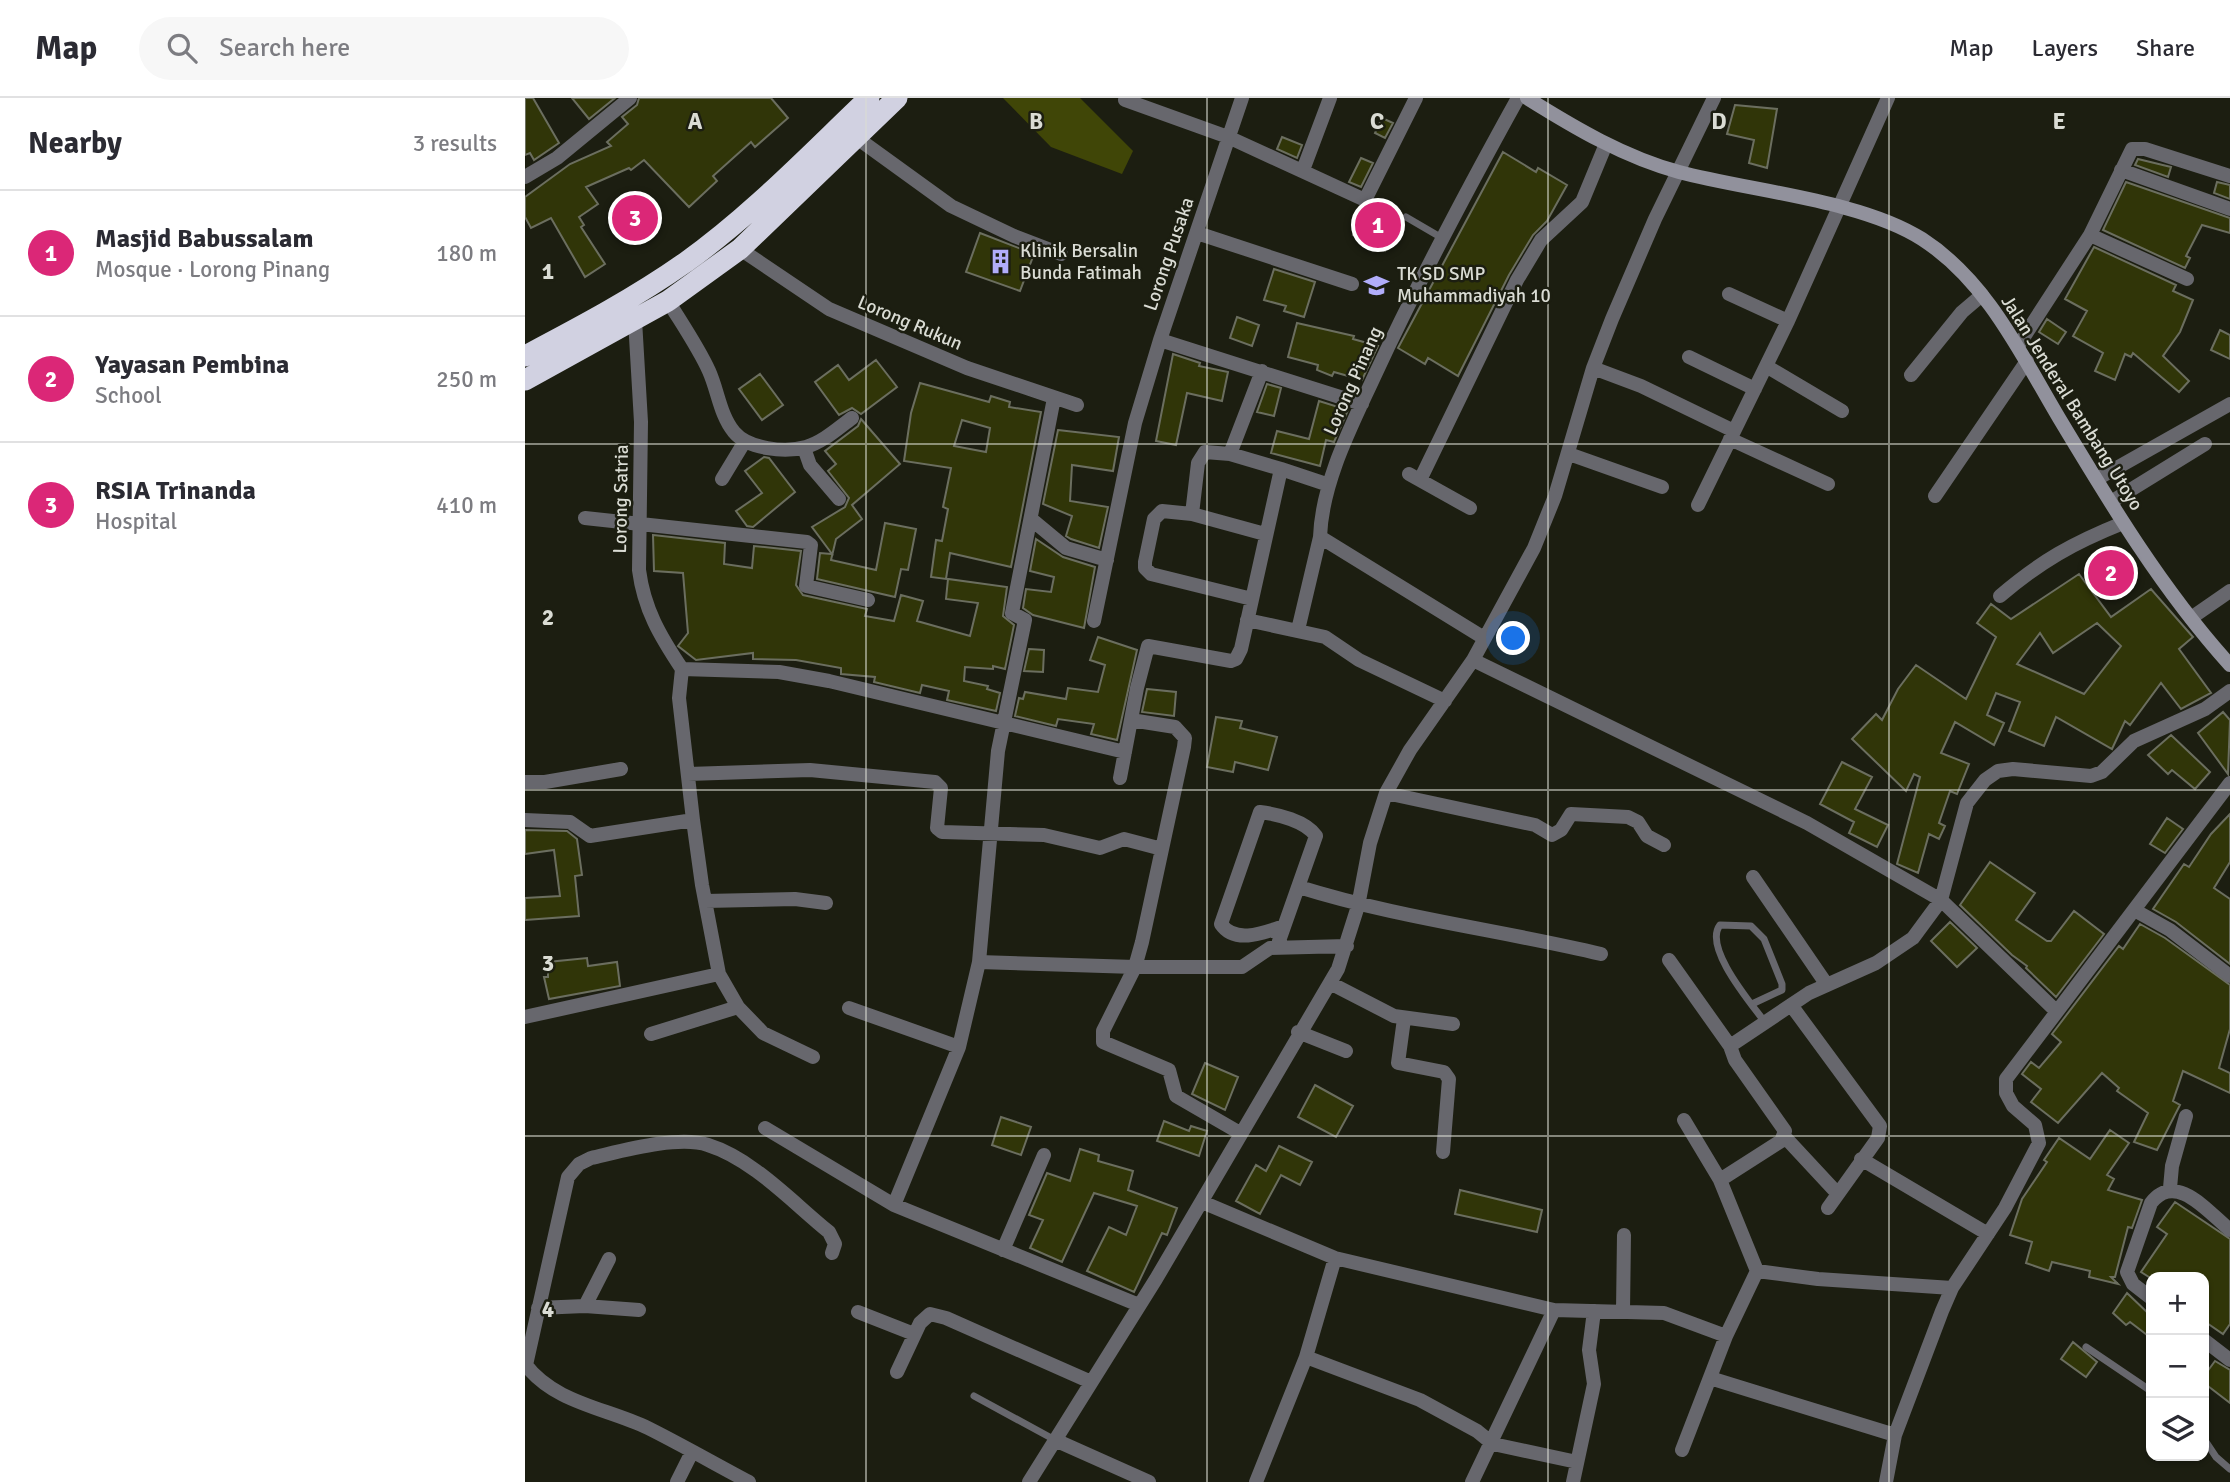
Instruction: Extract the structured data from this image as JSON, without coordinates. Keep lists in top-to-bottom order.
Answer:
{
  "streets": {
    "street": [
      "Lorong Pusaka",
      "Lorong Rukun",
      "Lorong Pinang",
      "Jalan Jenderal Bambang Utoyo",
      "Lorong Satria"
    ]
  },
  "places": {
    "building": ["Klinik Bersalin Bunda Fatimah"],
    "school or university": ["TK SD SMP Muhammadiyah 10"]
  },
  "page": {
    "header": "Map",
    "search": "Search here",
    "nav": ["Map", "Layers", "Share"],
    "heading": ["Nearby", "3 results"],
    "list": [
      {
        "mark": "1",
        "name": "Masjid Babussalam",
        "note": "Mosque · Lorong Pinang",
        "value": "180 m"
      },
      {
        "mark": "2",
        "name": "Yayasan Pembina",
        "note": "School",
        "value": "250 m"
      },
      {
        "mark": "3",
        "name": "RSIA Trinanda",
        "note": "Hospital",
        "value": "410 m"
      }
    ],
    "pins": ["3", "1", "2"],
    "map_buttons": ["+", "−"]
  },
  "grid": {
    "columns": [
      "A",
      "B",
      "C",
      "D",
      "E"
    ],
    "rows": [
      "1",
      "2",
      "3",
      "4"
    ]
  }
}
